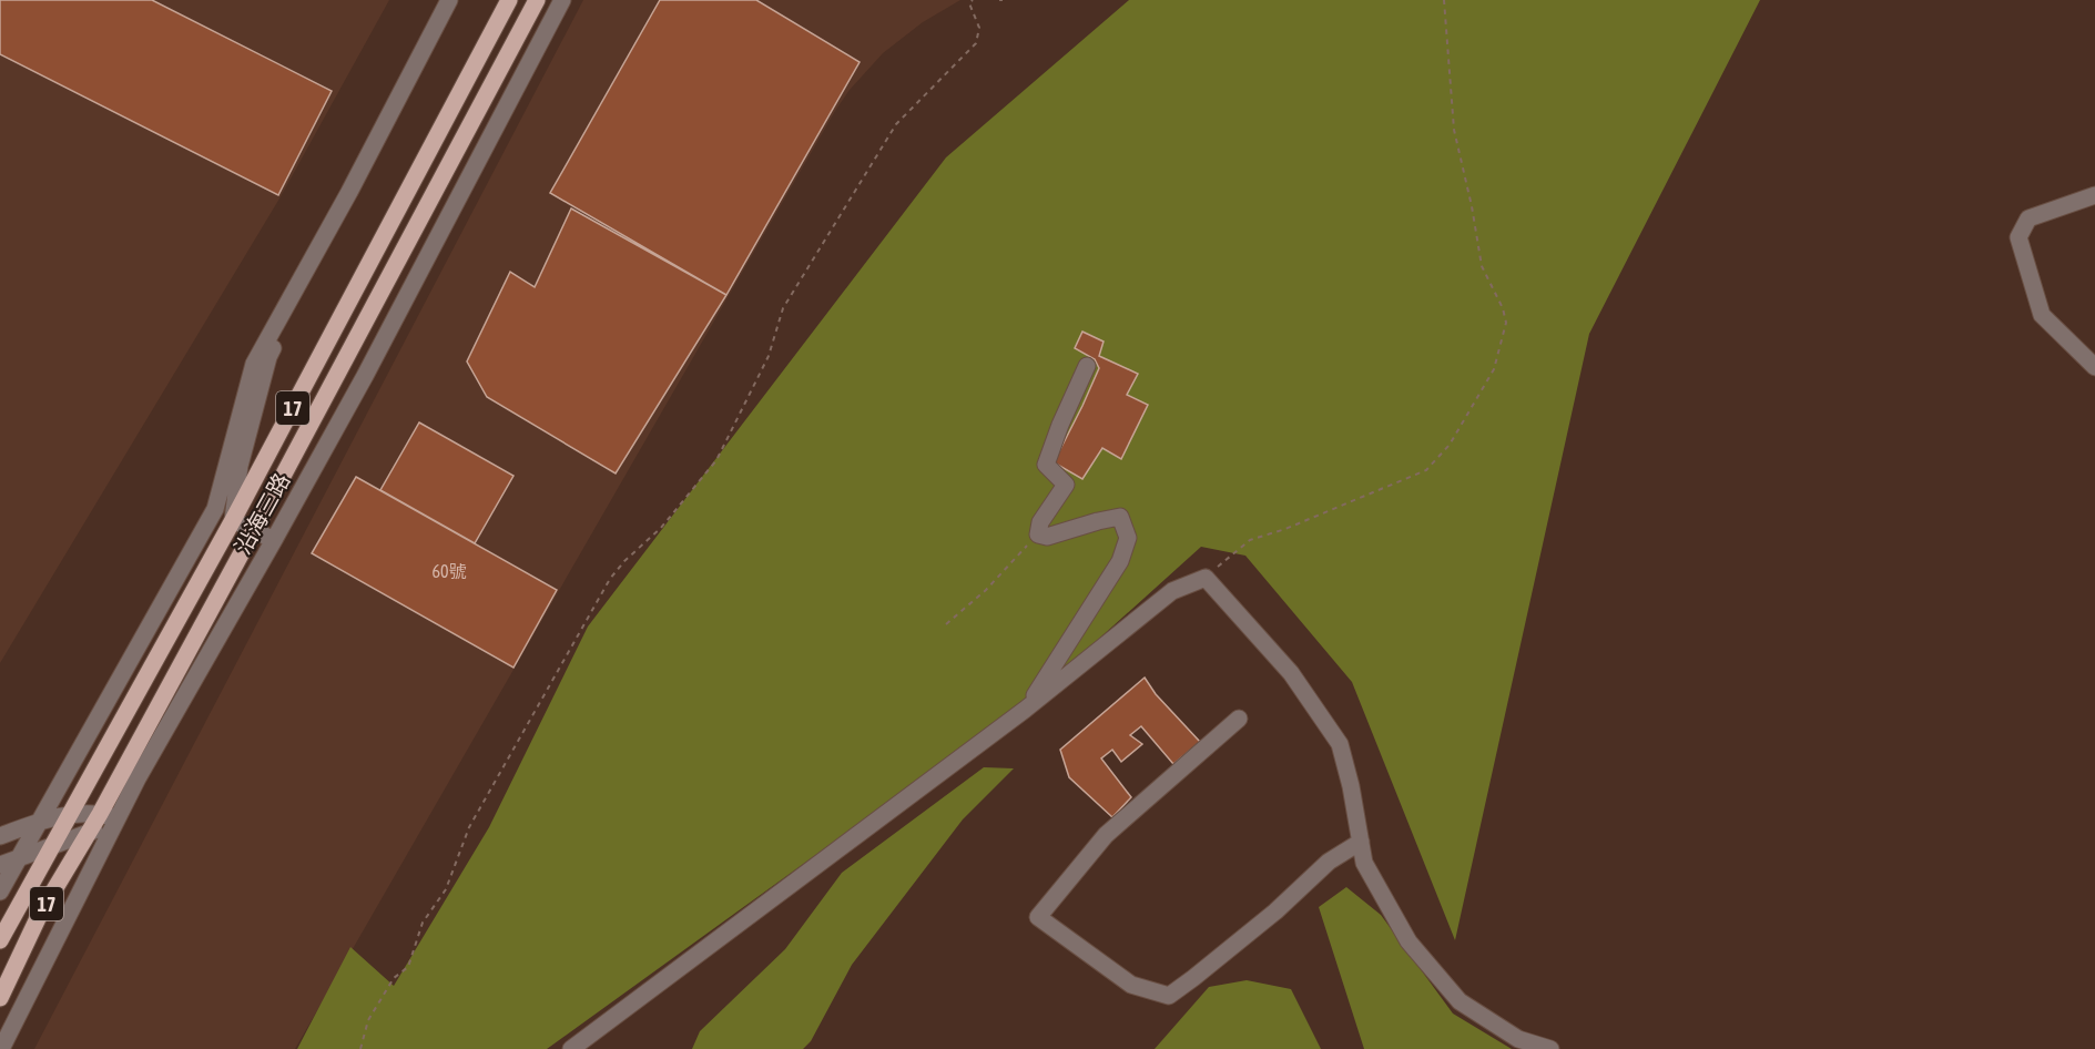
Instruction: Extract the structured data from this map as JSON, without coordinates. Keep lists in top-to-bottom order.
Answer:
{
  "streets": {
    "main road": ["17", "沿海三路"]
  },
  "house_numbers": ["60號"]
}
